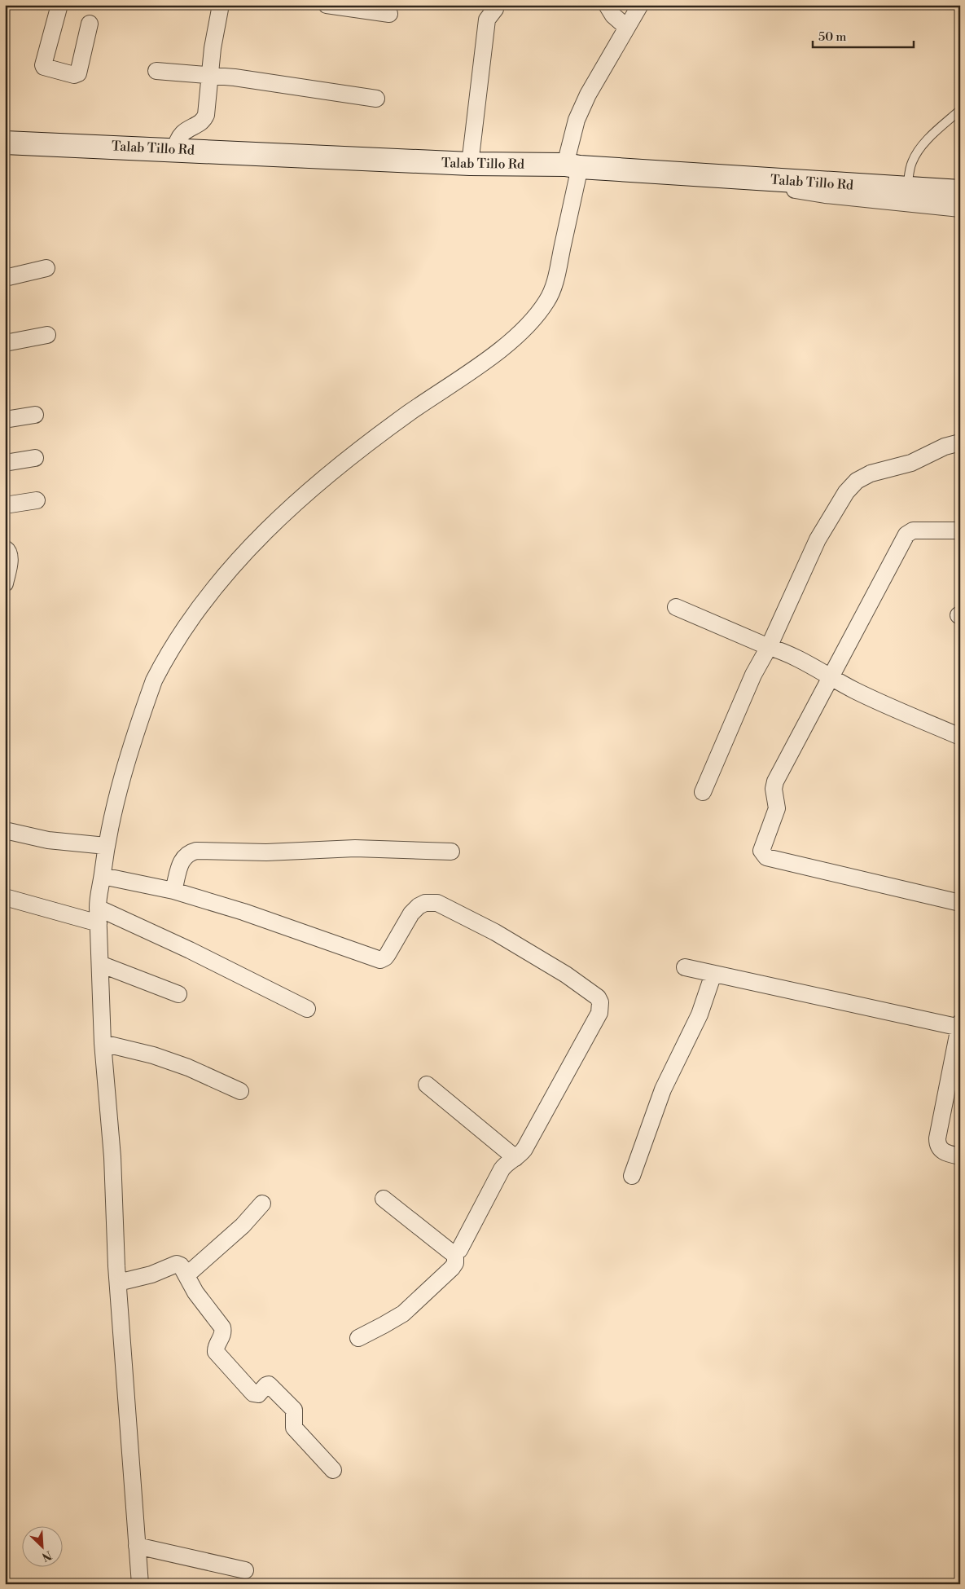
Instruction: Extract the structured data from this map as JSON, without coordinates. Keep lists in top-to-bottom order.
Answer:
{
  "streets": {
    "main road": ["Talab Tillo Rd"]
  },
  "scale_bar": "50 m",
  "north": "bottom right"
}
